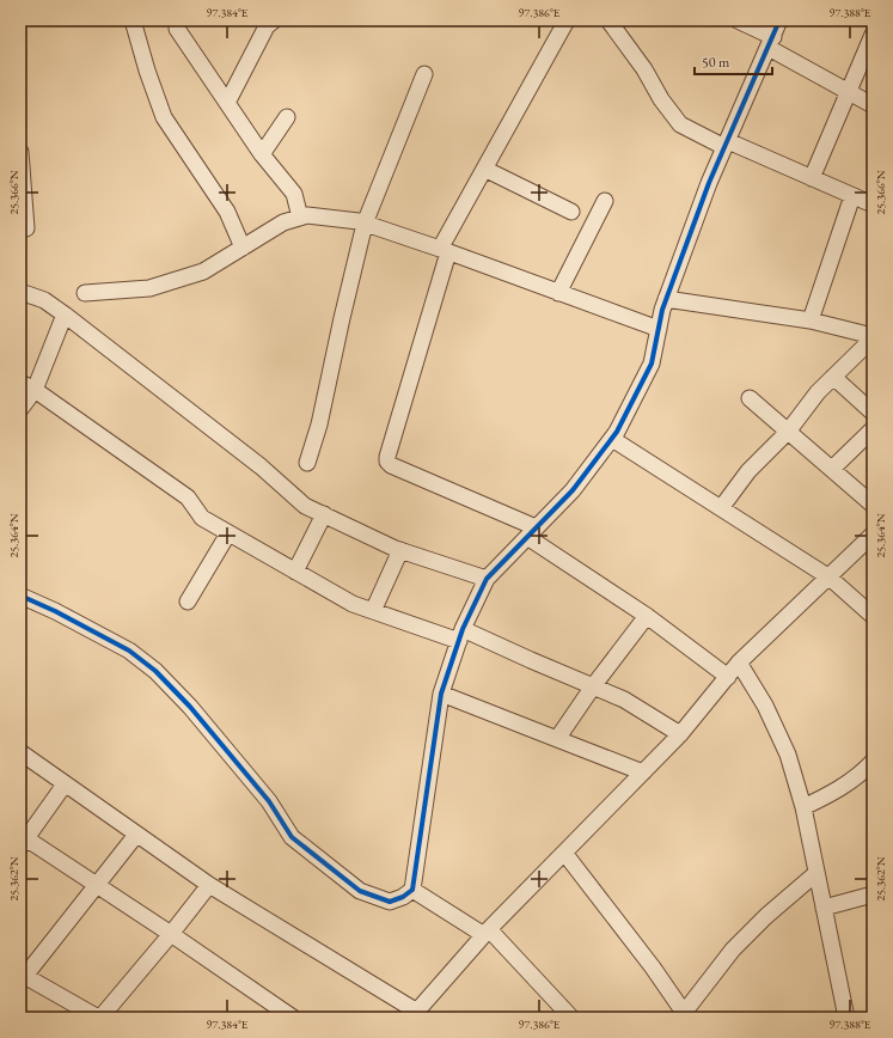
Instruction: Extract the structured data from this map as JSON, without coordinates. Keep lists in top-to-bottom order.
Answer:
{
  "scale_bar": "50 m",
  "coordinates": [
    "97.384°E",
    "97.386°E",
    "97.388°E",
    "25.366°N",
    "25.364°N",
    "25.362°N"
  ]
}
